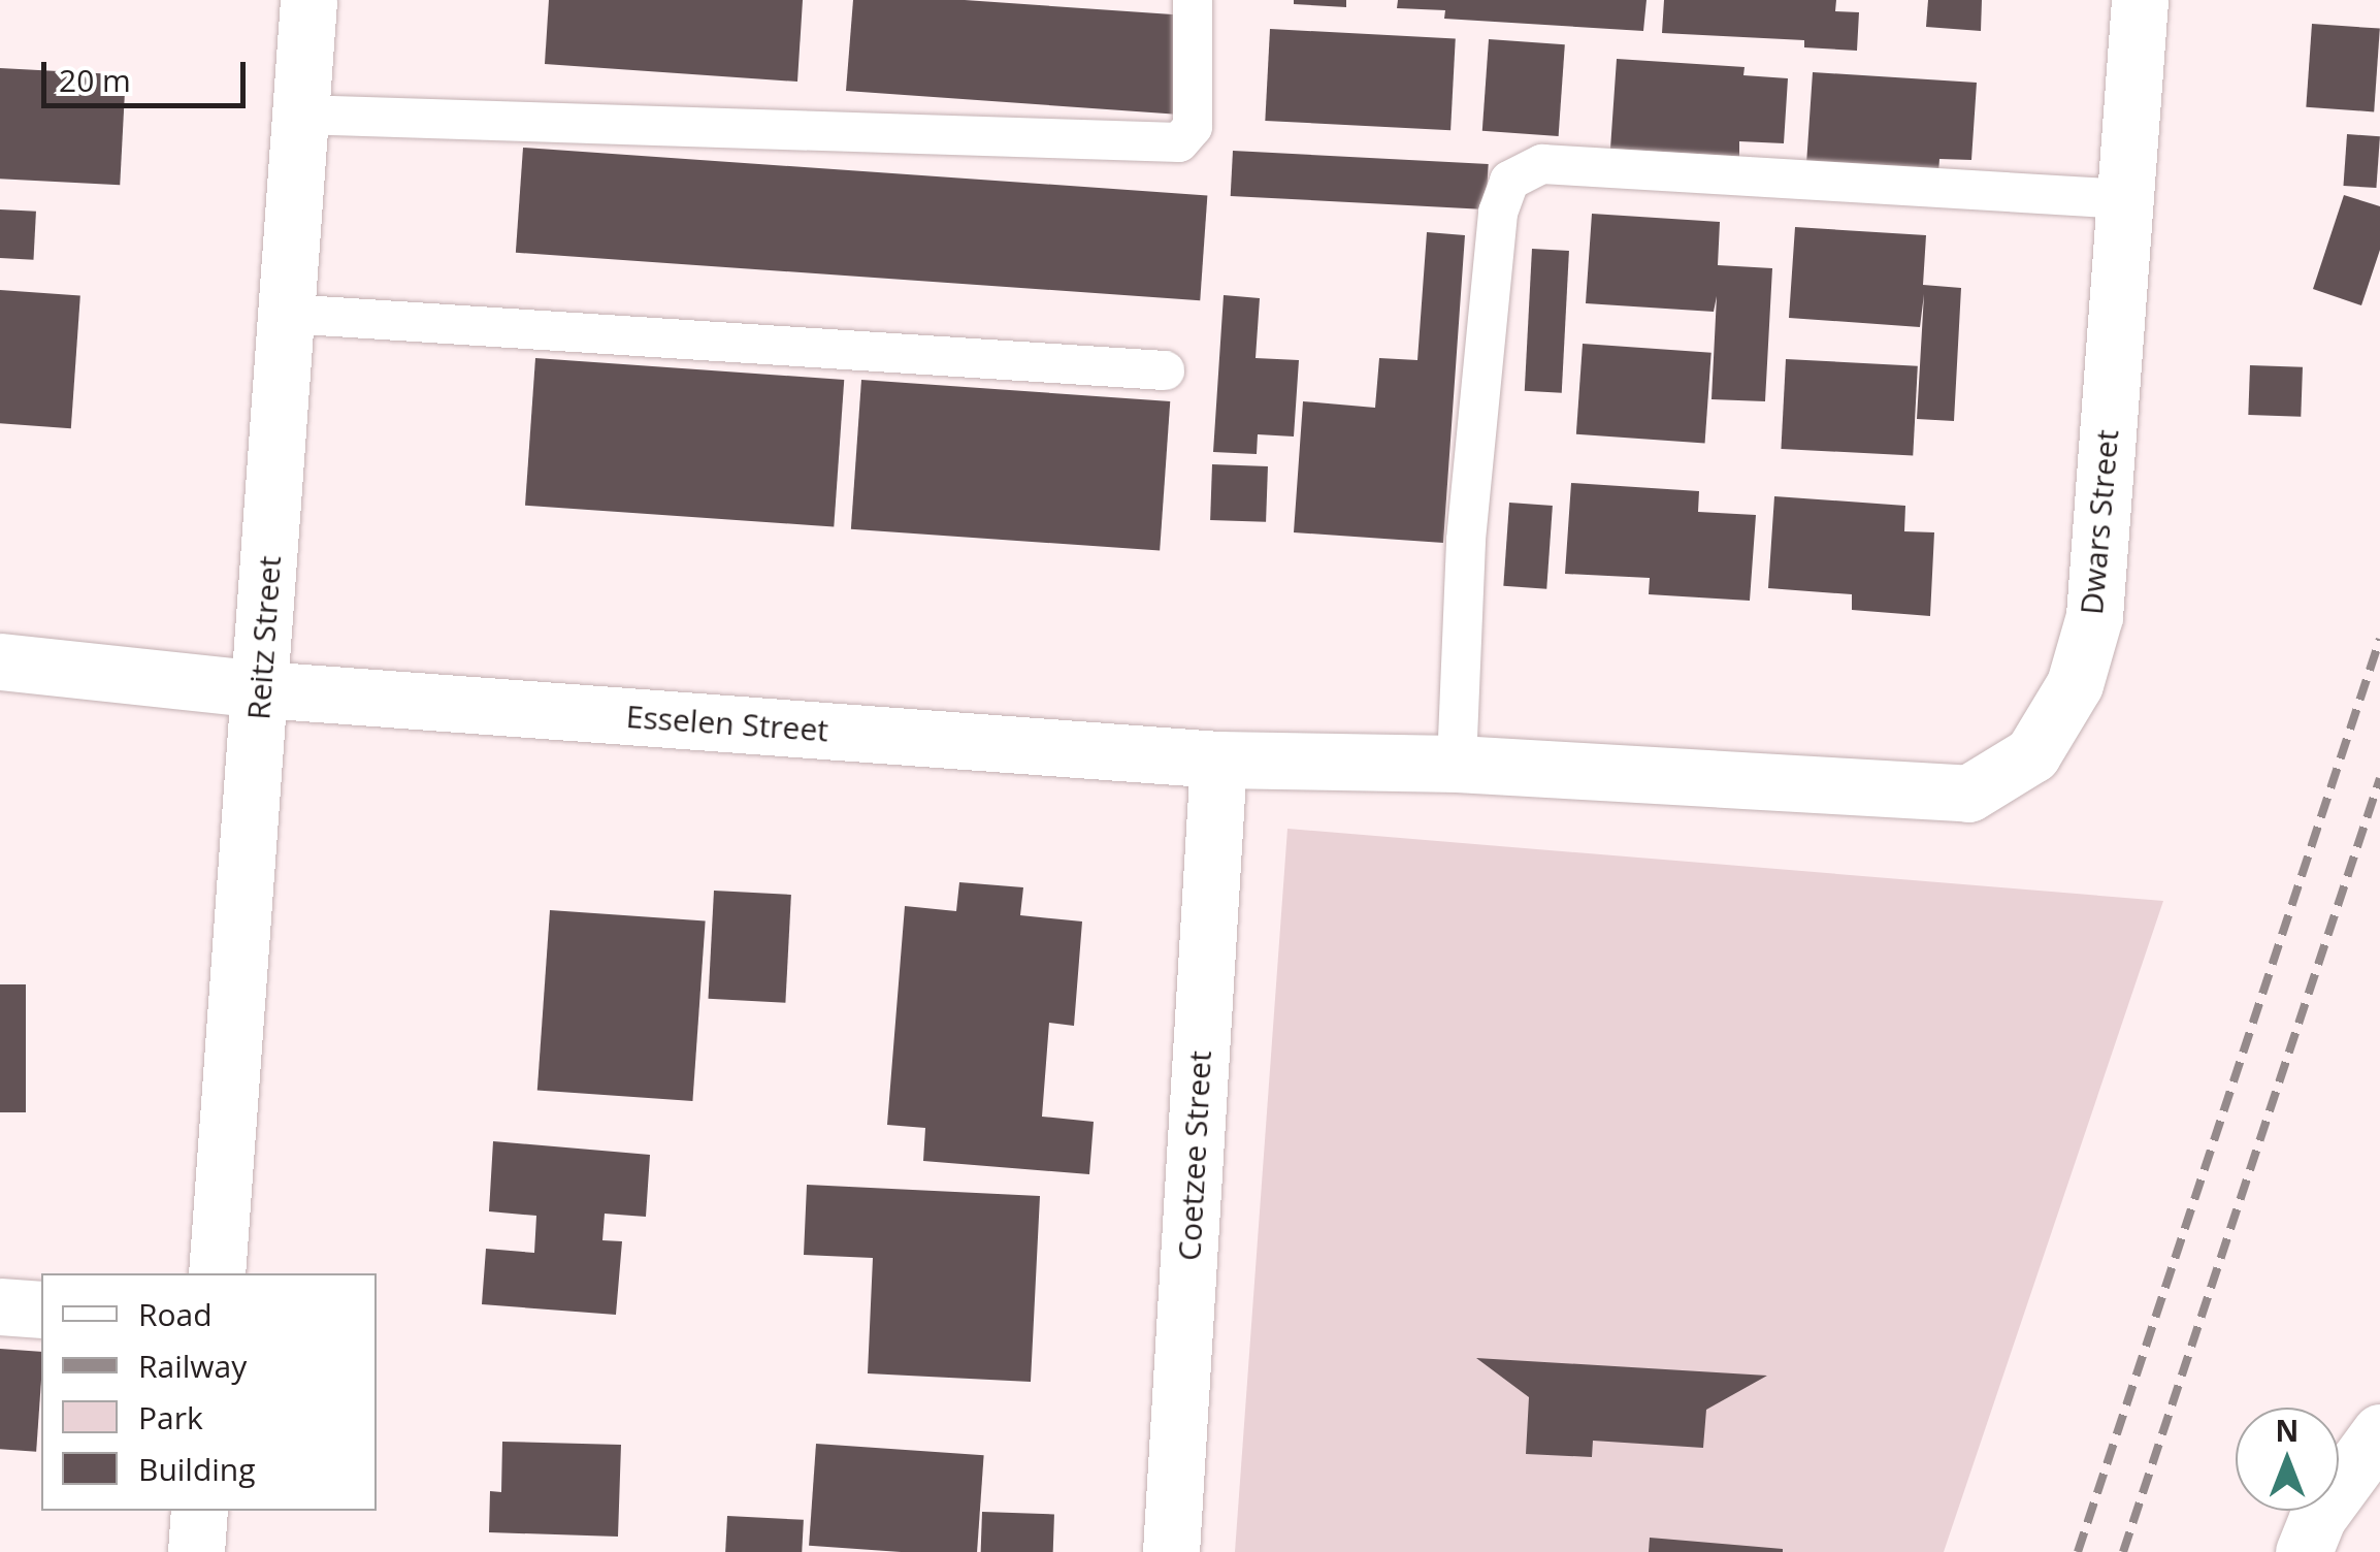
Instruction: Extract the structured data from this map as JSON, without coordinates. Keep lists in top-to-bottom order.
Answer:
{
  "streets": {
    "street": [
      "Dwars Street",
      "Reitz Street",
      "Esselen Street",
      "Coetzee Street"
    ]
  },
  "crossings": [
    ["Dwars Street", "Esselen Street"],
    ["Reitz Street", "Esselen Street"],
    ["Esselen Street", "Coetzee Street"]
  ],
  "legend": [
    "Road",
    "Railway",
    "Park",
    "Building"
  ],
  "scale_bar": "20 m",
  "north": "top"
}
